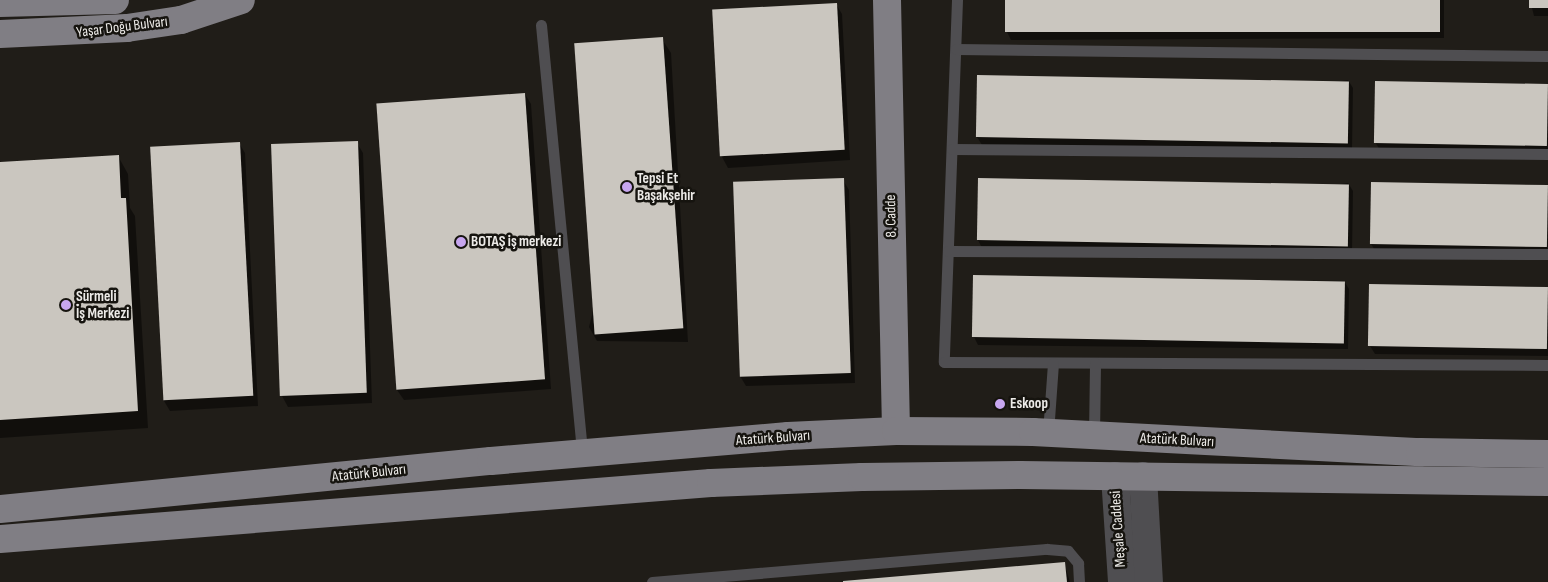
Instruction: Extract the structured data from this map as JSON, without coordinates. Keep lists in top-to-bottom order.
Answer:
{
  "streets": {
    "main road": ["Yaşar Doğu Bulvarı", "8. Cadde", "Atatürk Bulvarı"],
    "street": ["Meşale Caddesi"]
  },
  "crossings": [
    ["8. Cadde", "Atatürk Bulvarı"]
  ],
  "places": [
    "Tepsi Et Başakşehir",
    "BOTAŞ iş merkezi",
    "Sürmeli İş Merkezi",
    "Eskoop"
  ]
}
